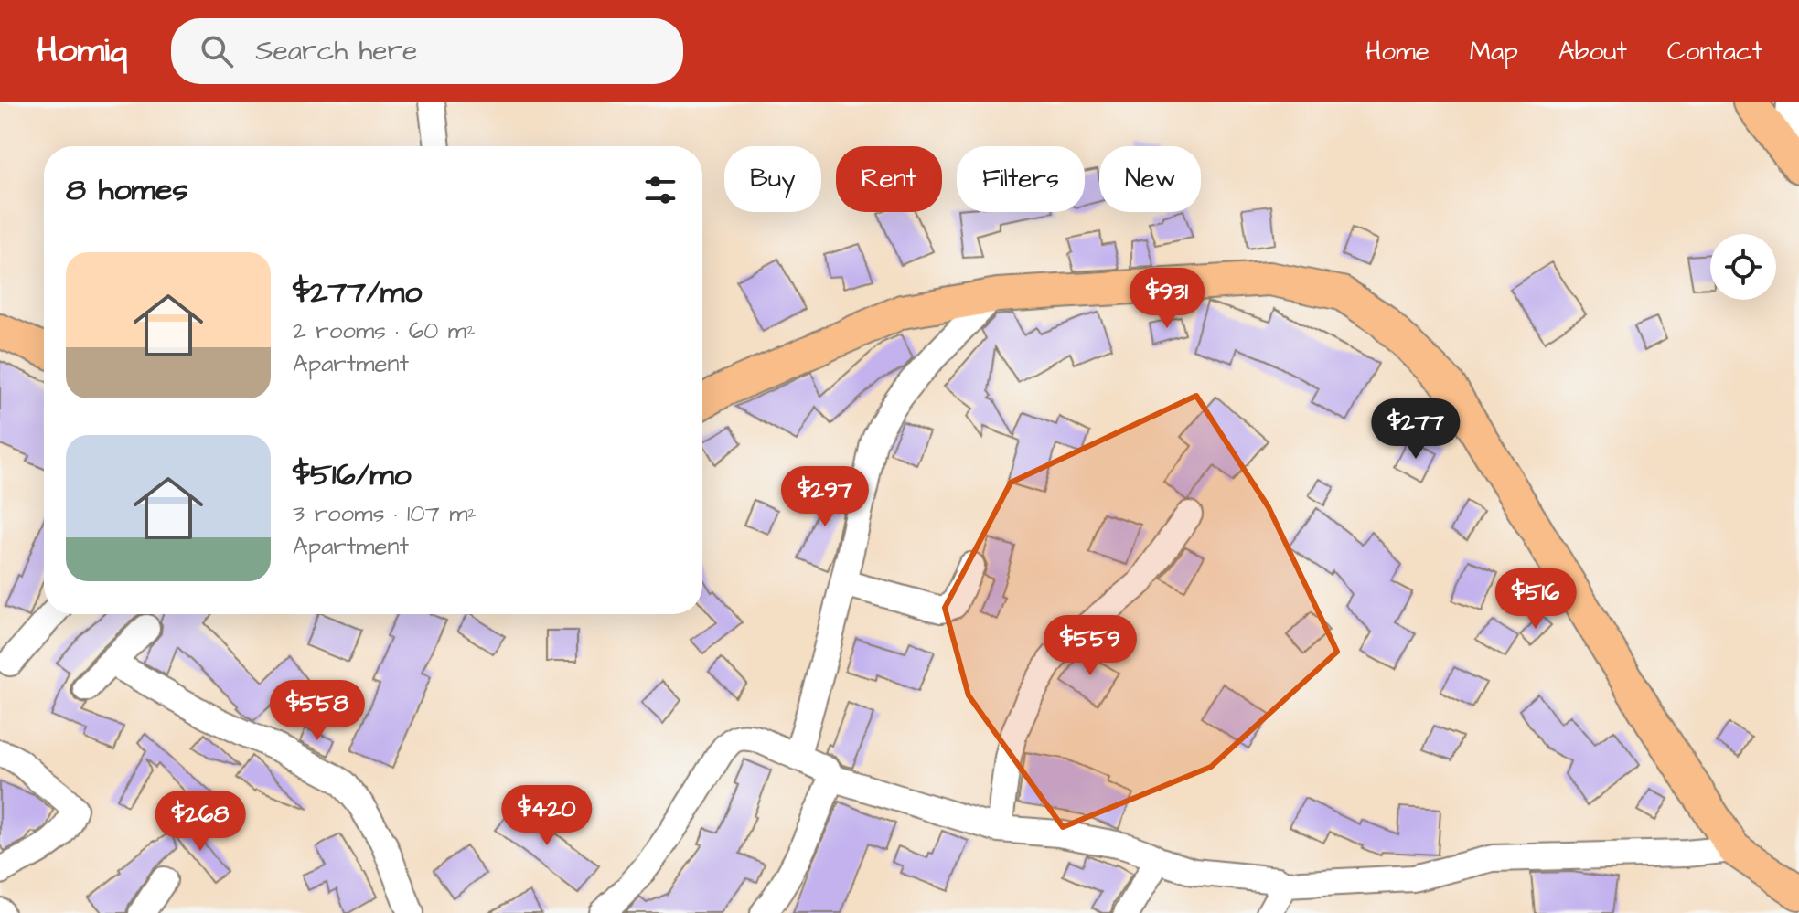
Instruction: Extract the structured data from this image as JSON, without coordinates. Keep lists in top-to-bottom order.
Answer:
{
  "page": {
    "header": "Homiq",
    "search": "Search here",
    "nav": [
      "Home",
      "Map",
      "About",
      "Contact"
    ],
    "chip": [
      "Buy",
      "Rent",
      "Filters",
      "New"
    ],
    "heading": "8 homes",
    "list": [
      {
        "name": "$277/mo",
        "note": "2 rooms · 60 m² · Apartment"
      },
      {
        "name": "$516/mo",
        "note": "3 rooms · 107 m² · Apartment"
      }
    ],
    "price": [
      "$931",
      "$277",
      "$297",
      "$516",
      "$559",
      "$558",
      "$420",
      "$268"
    ]
  }
}
